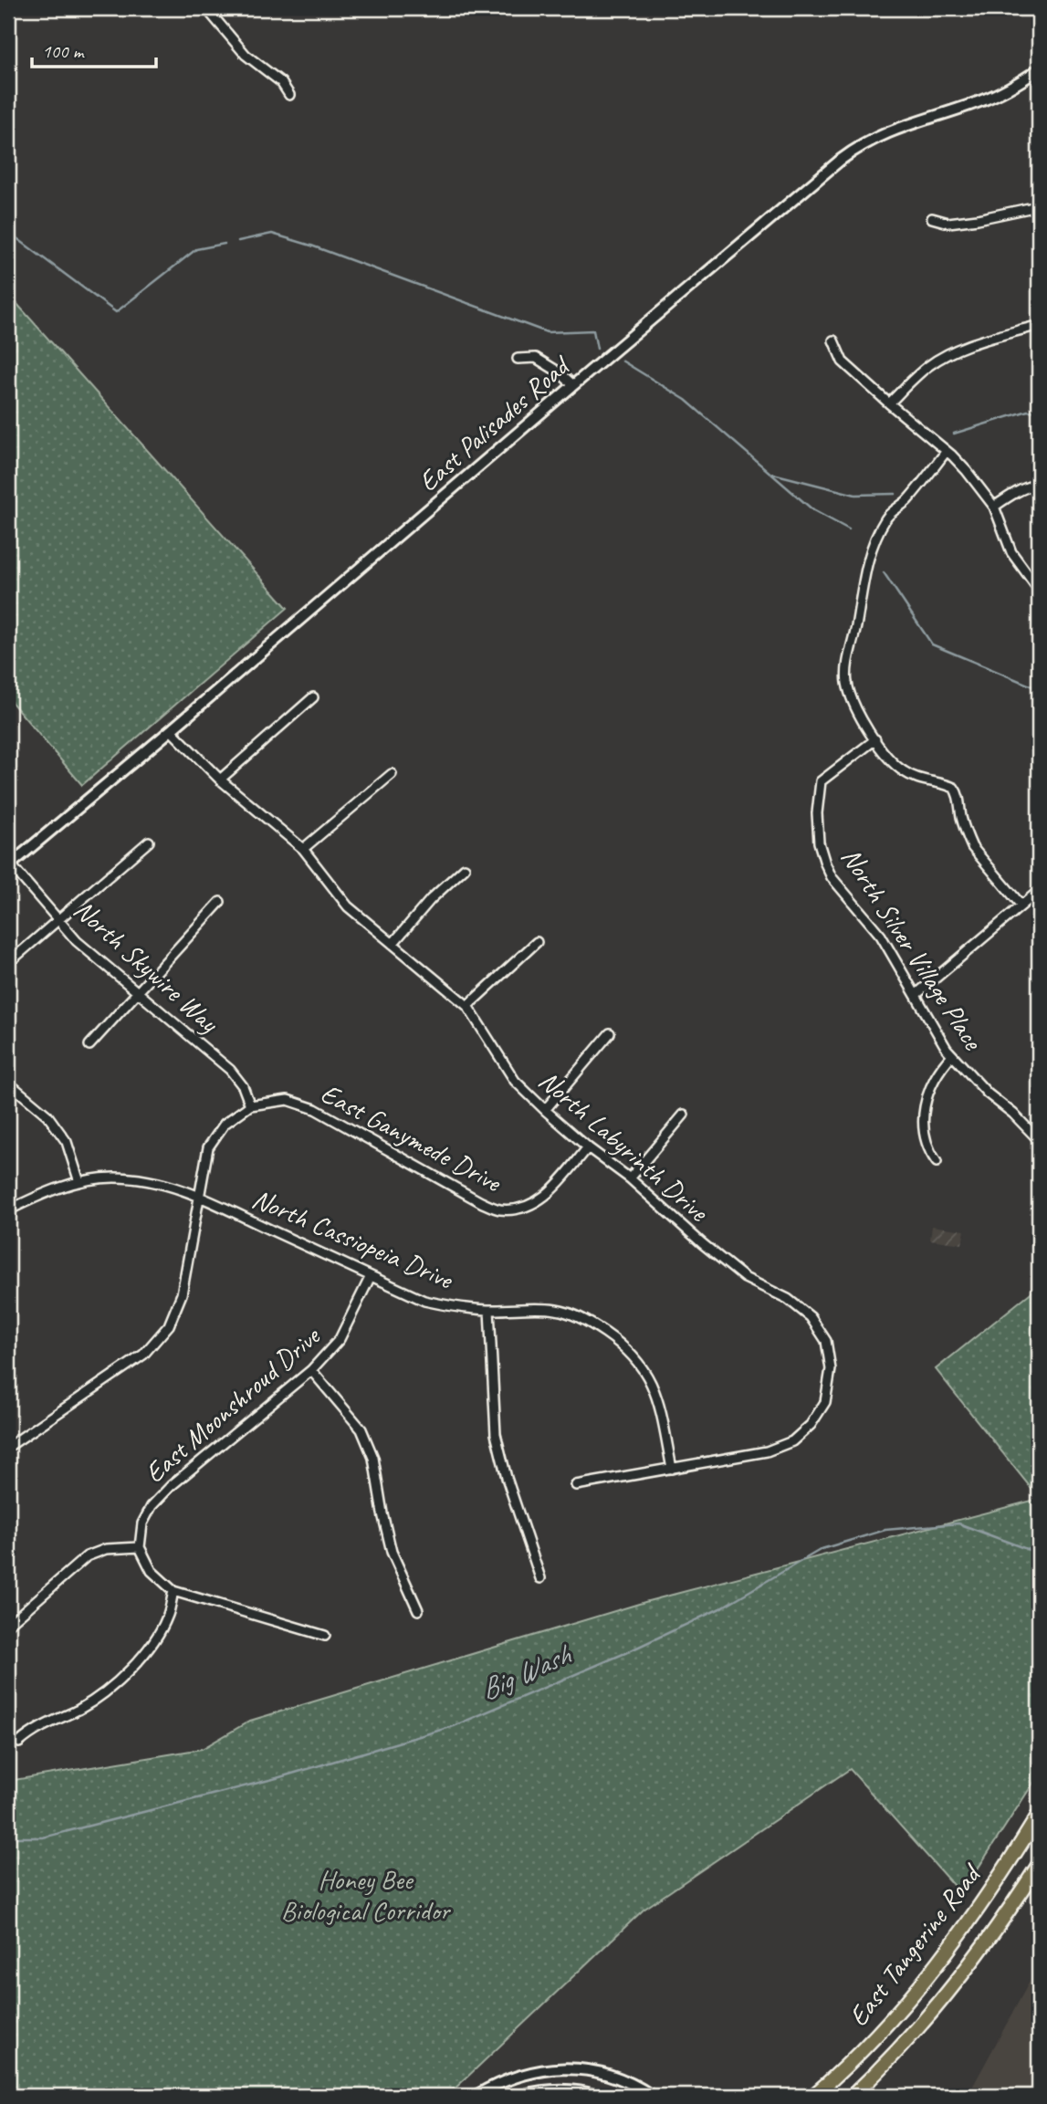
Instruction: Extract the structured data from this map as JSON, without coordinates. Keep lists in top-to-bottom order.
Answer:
{
  "streets": {
    "main road": ["East Tangerine Road"],
    "street": [
      "East Palisades Road",
      "North Silver Village Place",
      "North Skywire Way",
      "East Ganymede Drive",
      "North Labyrinth Drive",
      "North Cassiopeia Drive",
      "East Moonshroud Drive"
    ]
  },
  "crossings": [
    ["East Palisades Road", "North Skywire Way"],
    ["East Palisades Road", "North Labyrinth Drive"],
    ["North Skywire Way", "East Ganymede Drive"],
    ["East Ganymede Drive", "North Labyrinth Drive"],
    ["East Ganymede Drive", "North Cassiopeia Drive"],
    ["North Labyrinth Drive", "North Cassiopeia Drive"],
    ["North Cassiopeia Drive", "East Moonshroud Drive"]
  ],
  "water": ["Big Wash"],
  "parks": ["Honey Bee Biological Corridor"],
  "scale_bar": "100 m"
}
